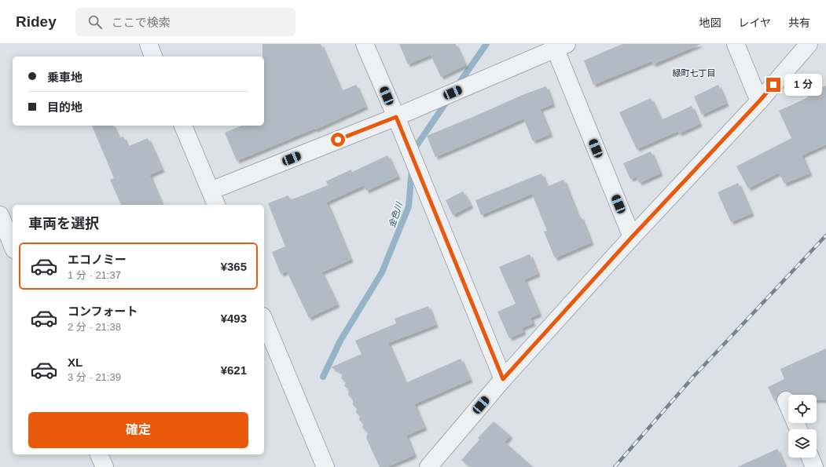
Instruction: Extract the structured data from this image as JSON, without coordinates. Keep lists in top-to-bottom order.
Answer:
{
  "districts": ["緑町七丁目"],
  "water": ["金色川"],
  "page": {
    "header": "Ridey",
    "search": "ここで検索",
    "nav": ["地図", "レイヤ", "共有"],
    "banner": ["乗車地", "目的地"],
    "bubble": "1 分",
    "heading": "車両を選択",
    "list": [
      {
        "name": "エコノミー",
        "note": "1 分 · 21:37",
        "value": "¥365"
      },
      {
        "name": "コンフォート",
        "note": "2 分 · 21:38",
        "value": "¥493"
      },
      {
        "name": "XL",
        "note": "3 分 · 21:39",
        "value": "¥621"
      }
    ],
    "buttons": "確定"
  }
}
